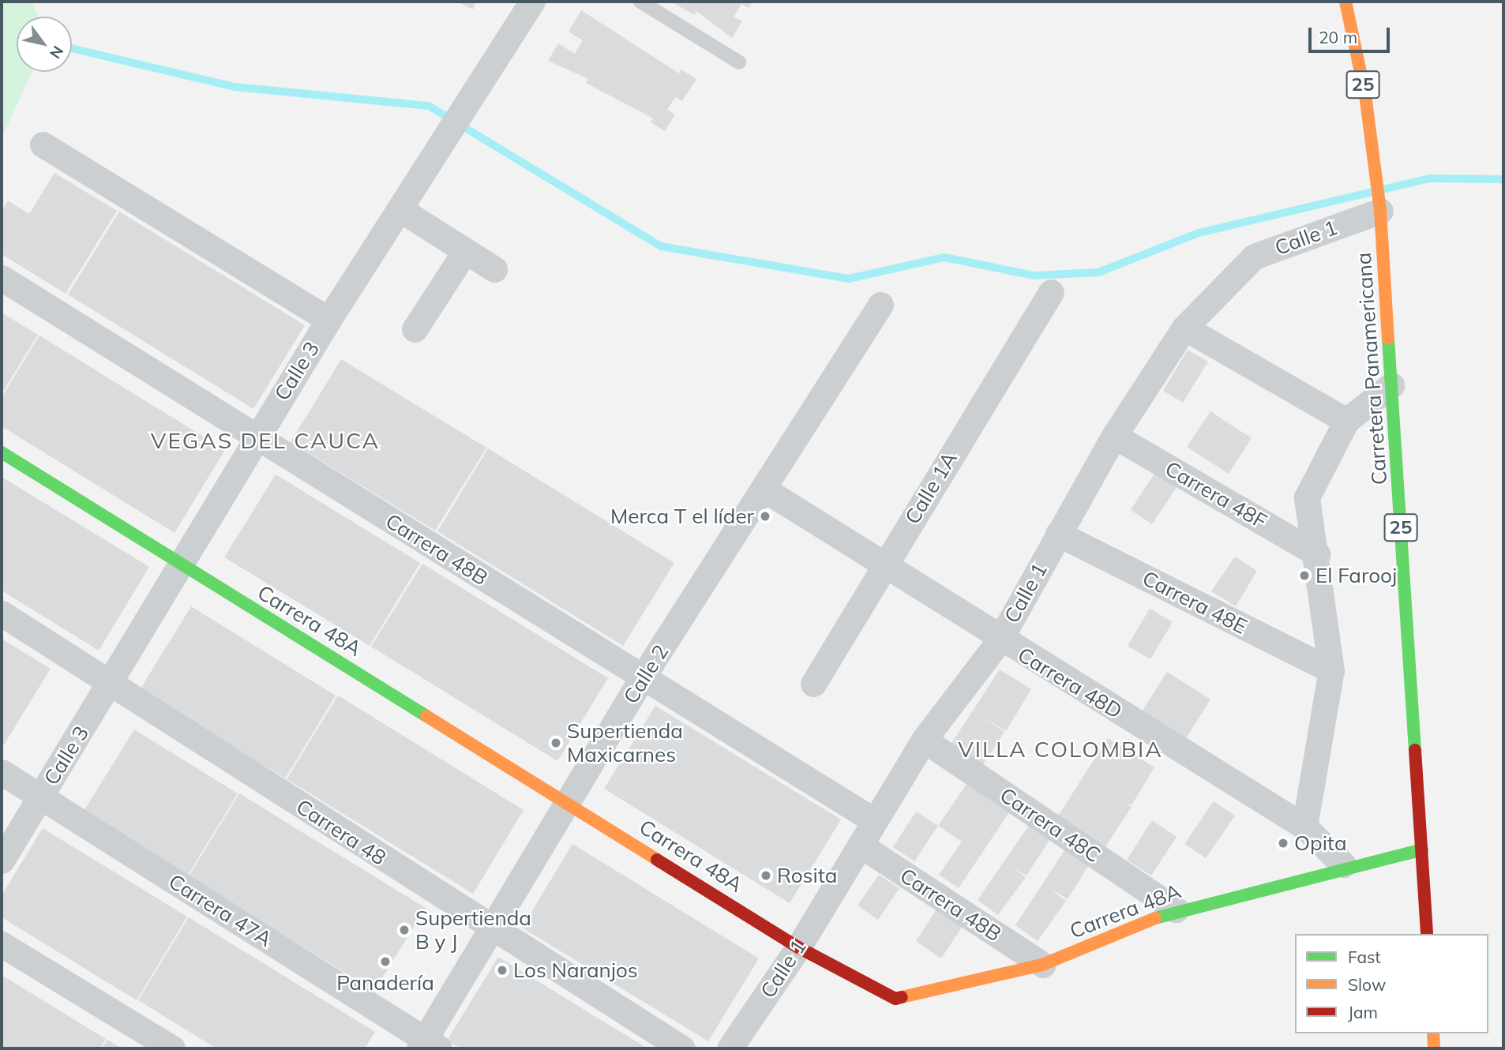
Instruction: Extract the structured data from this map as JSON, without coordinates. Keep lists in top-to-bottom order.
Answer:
{
  "streets": {
    "main road": ["25", "Carretera Panamericana", "Carrera 48A"],
    "street": [
      "Calle 1",
      "Calle 3",
      "Calle 1A",
      "Carrera 48F",
      "Carrera 48B",
      "Carrera 48E",
      "Calle 2",
      "Carrera 48D",
      "Carrera 48C",
      "Carrera 48",
      "Carrera 47A"
    ]
  },
  "crossings": [
    ["Calle 1", "Carretera Panamericana"],
    ["Calle 1", "Carrera 48F"],
    ["Calle 1", "Carrera 48B"],
    ["Calle 1", "Carrera 48E"],
    ["Calle 1", "Carrera 48A"],
    ["Calle 1", "Carrera 48D"],
    ["Calle 1", "Carrera 48C"],
    ["Carretera Panamericana", "Carrera 48A"],
    ["Calle 3", "Carrera 48B"],
    ["Calle 3", "Carrera 48A"],
    ["Calle 3", "Carrera 48"],
    ["Calle 3", "Carrera 47A"],
    ["Calle 1A", "Carrera 48D"],
    ["Carrera 48B", "Carrera 48A"],
    ["Carrera 48B", "Calle 2"],
    ["Carrera 48A", "Calle 2"],
    ["Carrera 48A", "Carrera 48D"],
    ["Carrera 48A", "Carrera 48C"],
    ["Calle 2", "Carrera 48D"],
    ["Calle 2", "Carrera 48"],
    ["Calle 2", "Carrera 47A"]
  ],
  "districts": ["VEGAS DEL CAUCA", "VILLA COLOMBIA"],
  "places": [
    "Merca T el líder",
    "El Farooj",
    "Supertienda Maxicarnes",
    "Opita",
    "Rosita",
    "Supertienda B y J",
    "Panadería",
    "Los Naranjos"
  ],
  "legend": ["Fast", "Slow", "Jam"],
  "scale_bar": "20 m",
  "north": "bottom right"
}
